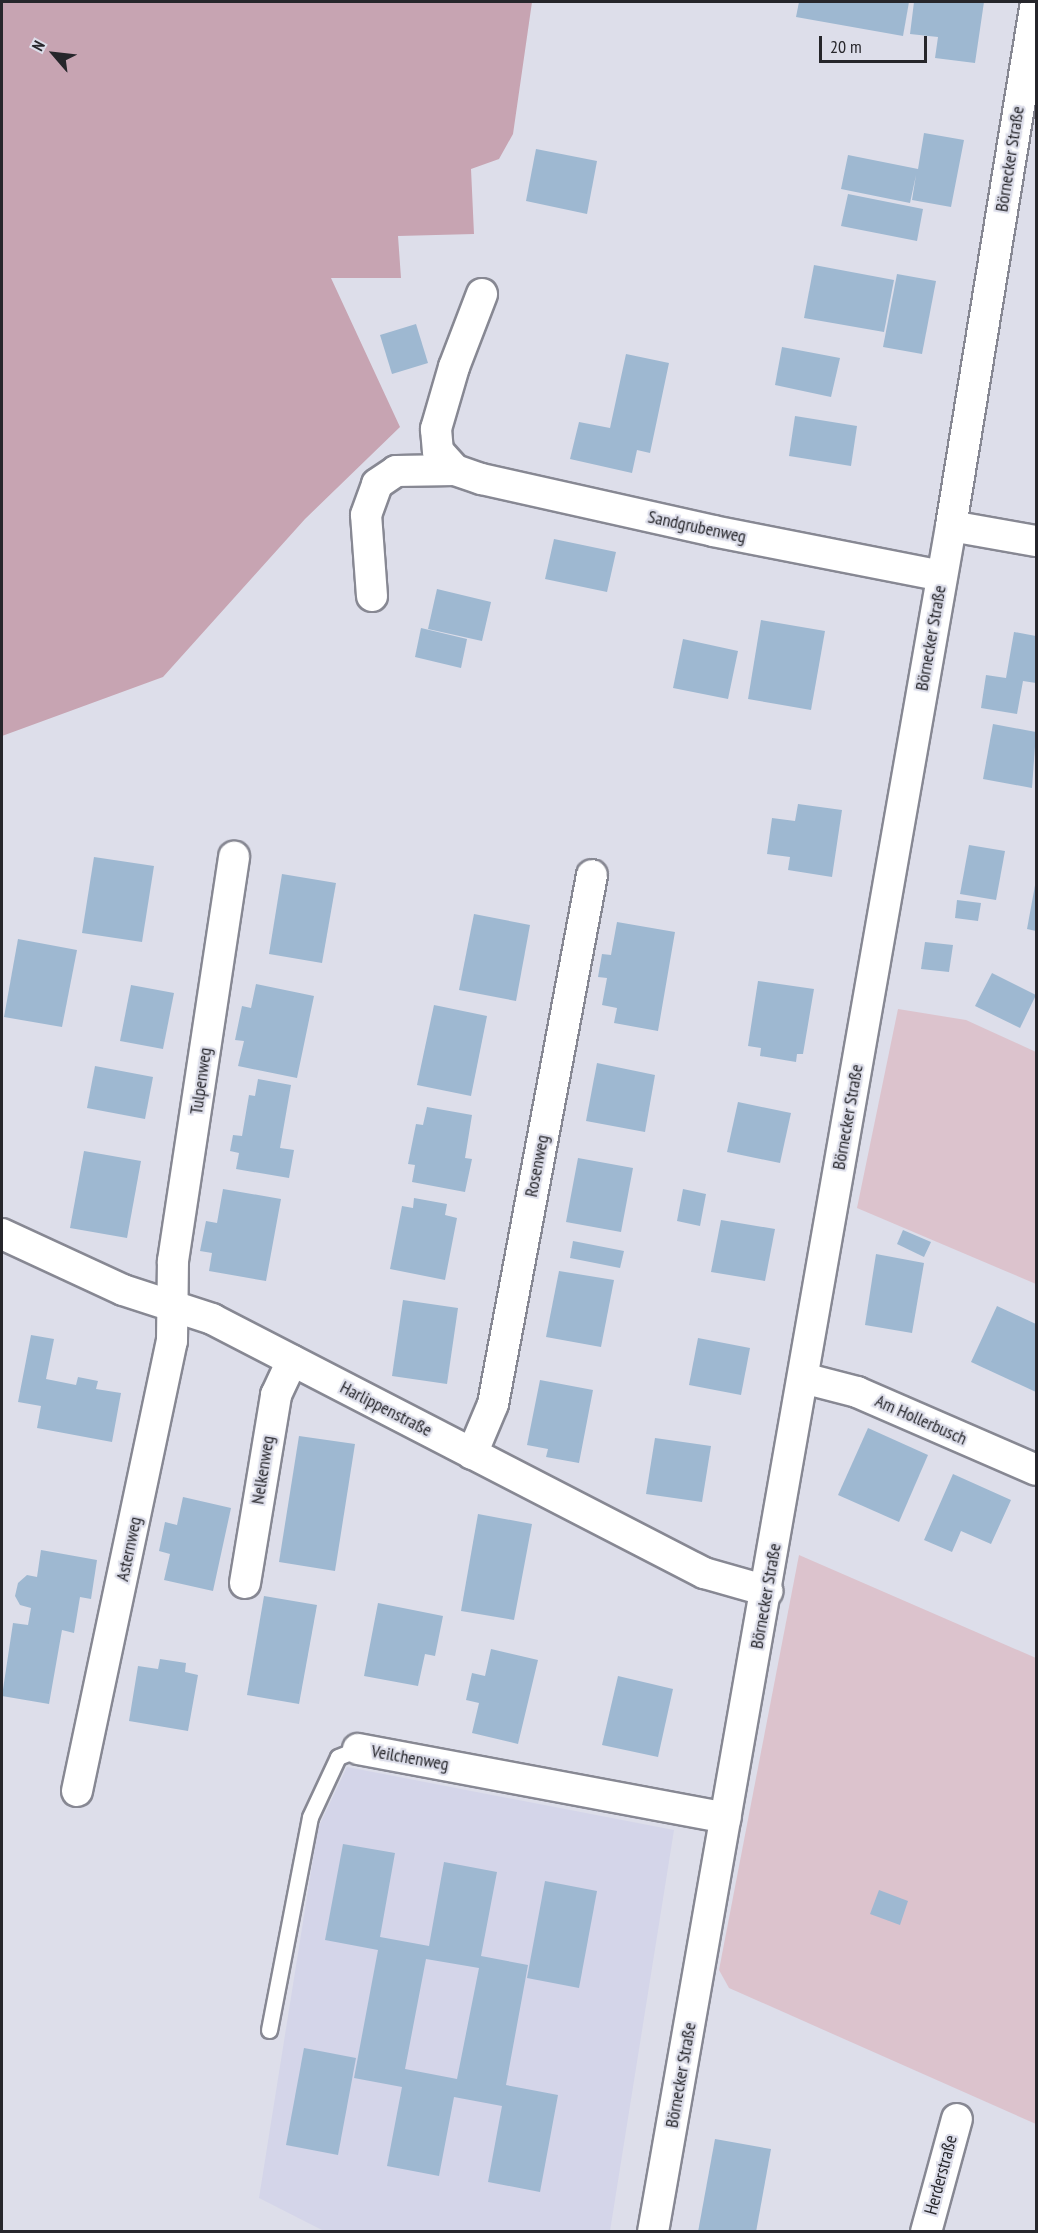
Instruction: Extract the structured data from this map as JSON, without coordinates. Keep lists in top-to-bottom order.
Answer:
{
  "streets": {
    "street": [
      "Börnecker Straße",
      "Sandgrubenweg",
      "Tulpenweg",
      "Rosenweg",
      "Harlippenstraße",
      "Am Hollerbusch",
      "Nelkenweg",
      "Asternweg",
      "Veilchenweg",
      "Herderstraße"
    ]
  },
  "crossings": [
    ["Börnecker Straße", "Sandgrubenweg"],
    ["Börnecker Straße", "Harlippenstraße"],
    ["Börnecker Straße", "Am Hollerbusch"],
    ["Börnecker Straße", "Veilchenweg"],
    ["Tulpenweg", "Harlippenstraße"],
    ["Tulpenweg", "Asternweg"],
    ["Rosenweg", "Harlippenstraße"],
    ["Harlippenstraße", "Nelkenweg"],
    ["Harlippenstraße", "Asternweg"]
  ],
  "scale_bar": "20 m",
  "north": "top left"
}
